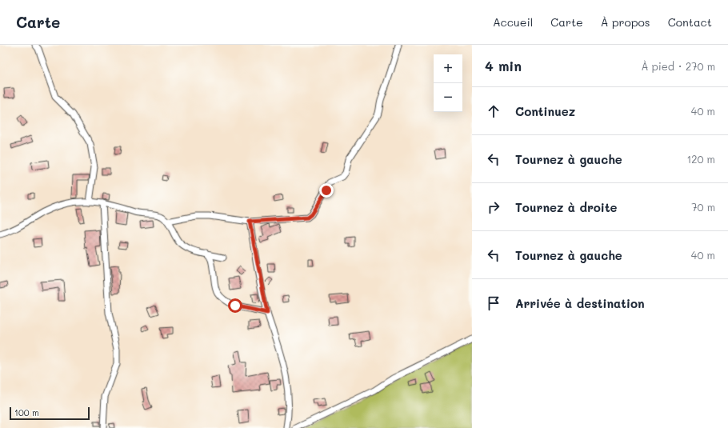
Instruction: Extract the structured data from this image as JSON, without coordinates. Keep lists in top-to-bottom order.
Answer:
{
  "scale_bar": "100 m",
  "page": {
    "header": "Carte",
    "nav": [
      "Accueil",
      "Carte",
      "À propos",
      "Contact"
    ],
    "heading": ["4 min", "À pied · 270 m"],
    "map_buttons": ["+", "−"],
    "list": [
      ["Continuez", "40 m"],
      ["Tournez à gauche", "120 m"],
      ["Tournez à droite", "70 m"],
      ["Tournez à gauche", "40 m"],
      "Arrivée à destination"
    ],
    "scale": "100 m"
  }
}
